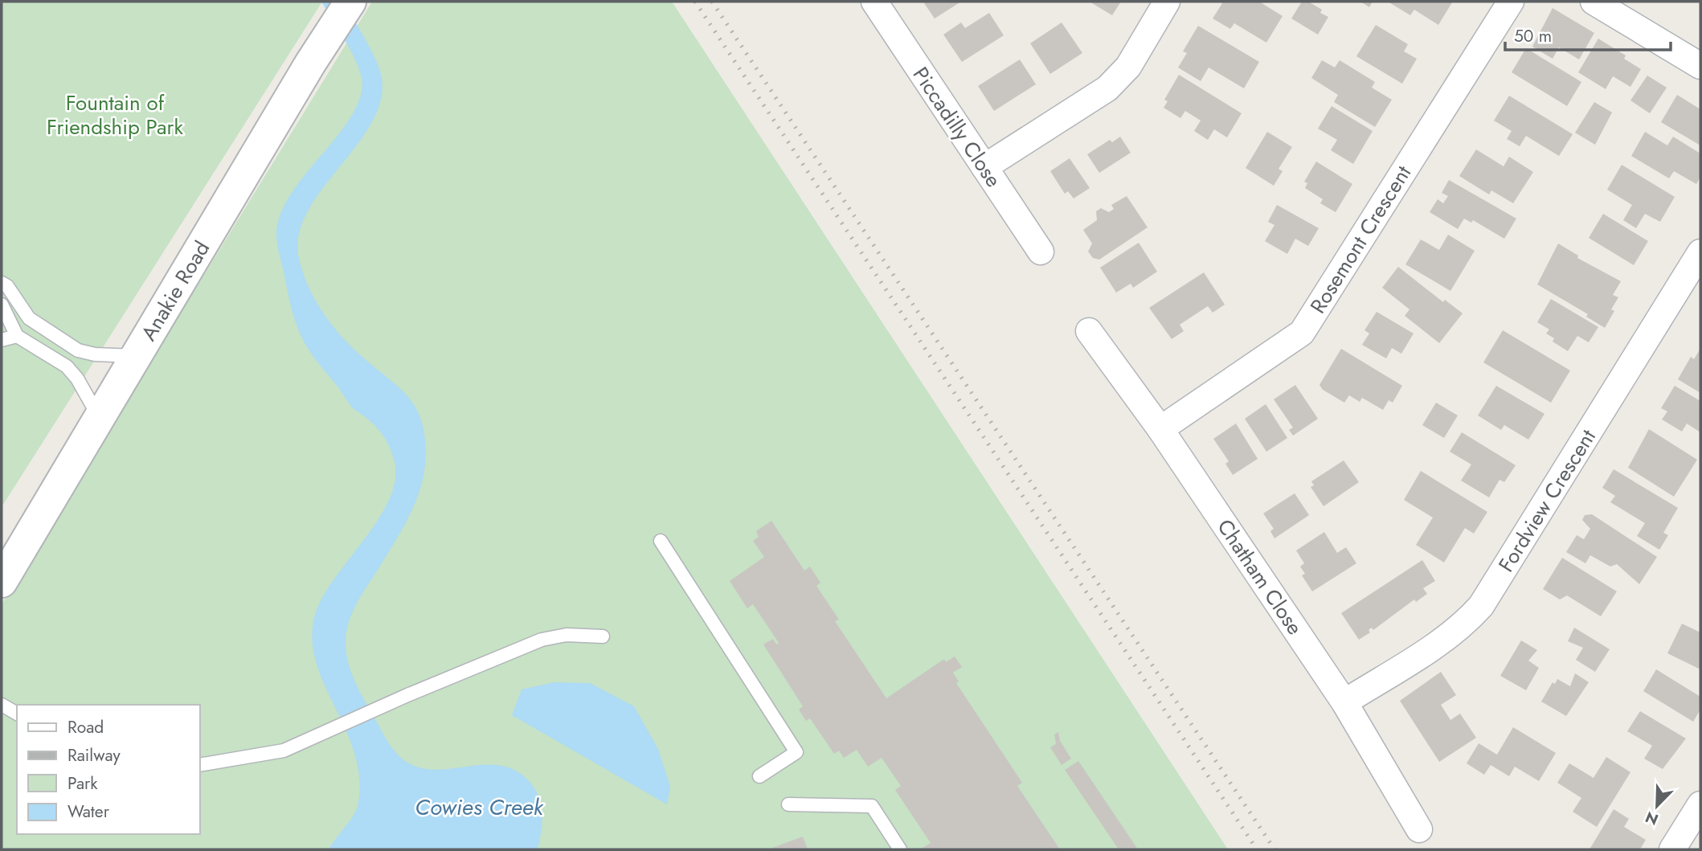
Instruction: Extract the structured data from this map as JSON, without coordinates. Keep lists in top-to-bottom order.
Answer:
{
  "streets": {
    "main road": ["Anakie Road"],
    "street": [
      "Piccadilly Close",
      "Rosemont Crescent",
      "Fordview Crescent",
      "Chatham Close"
    ]
  },
  "crossings": [
    ["Rosemont Crescent", "Chatham Close"],
    ["Fordview Crescent", "Chatham Close"]
  ],
  "water": ["Cowies Creek"],
  "parks": ["Fountain of Friendship Park"],
  "legend": [
    "Road",
    "Railway",
    "Park",
    "Water"
  ],
  "scale_bar": "50 m",
  "north": "bottom left"
}
